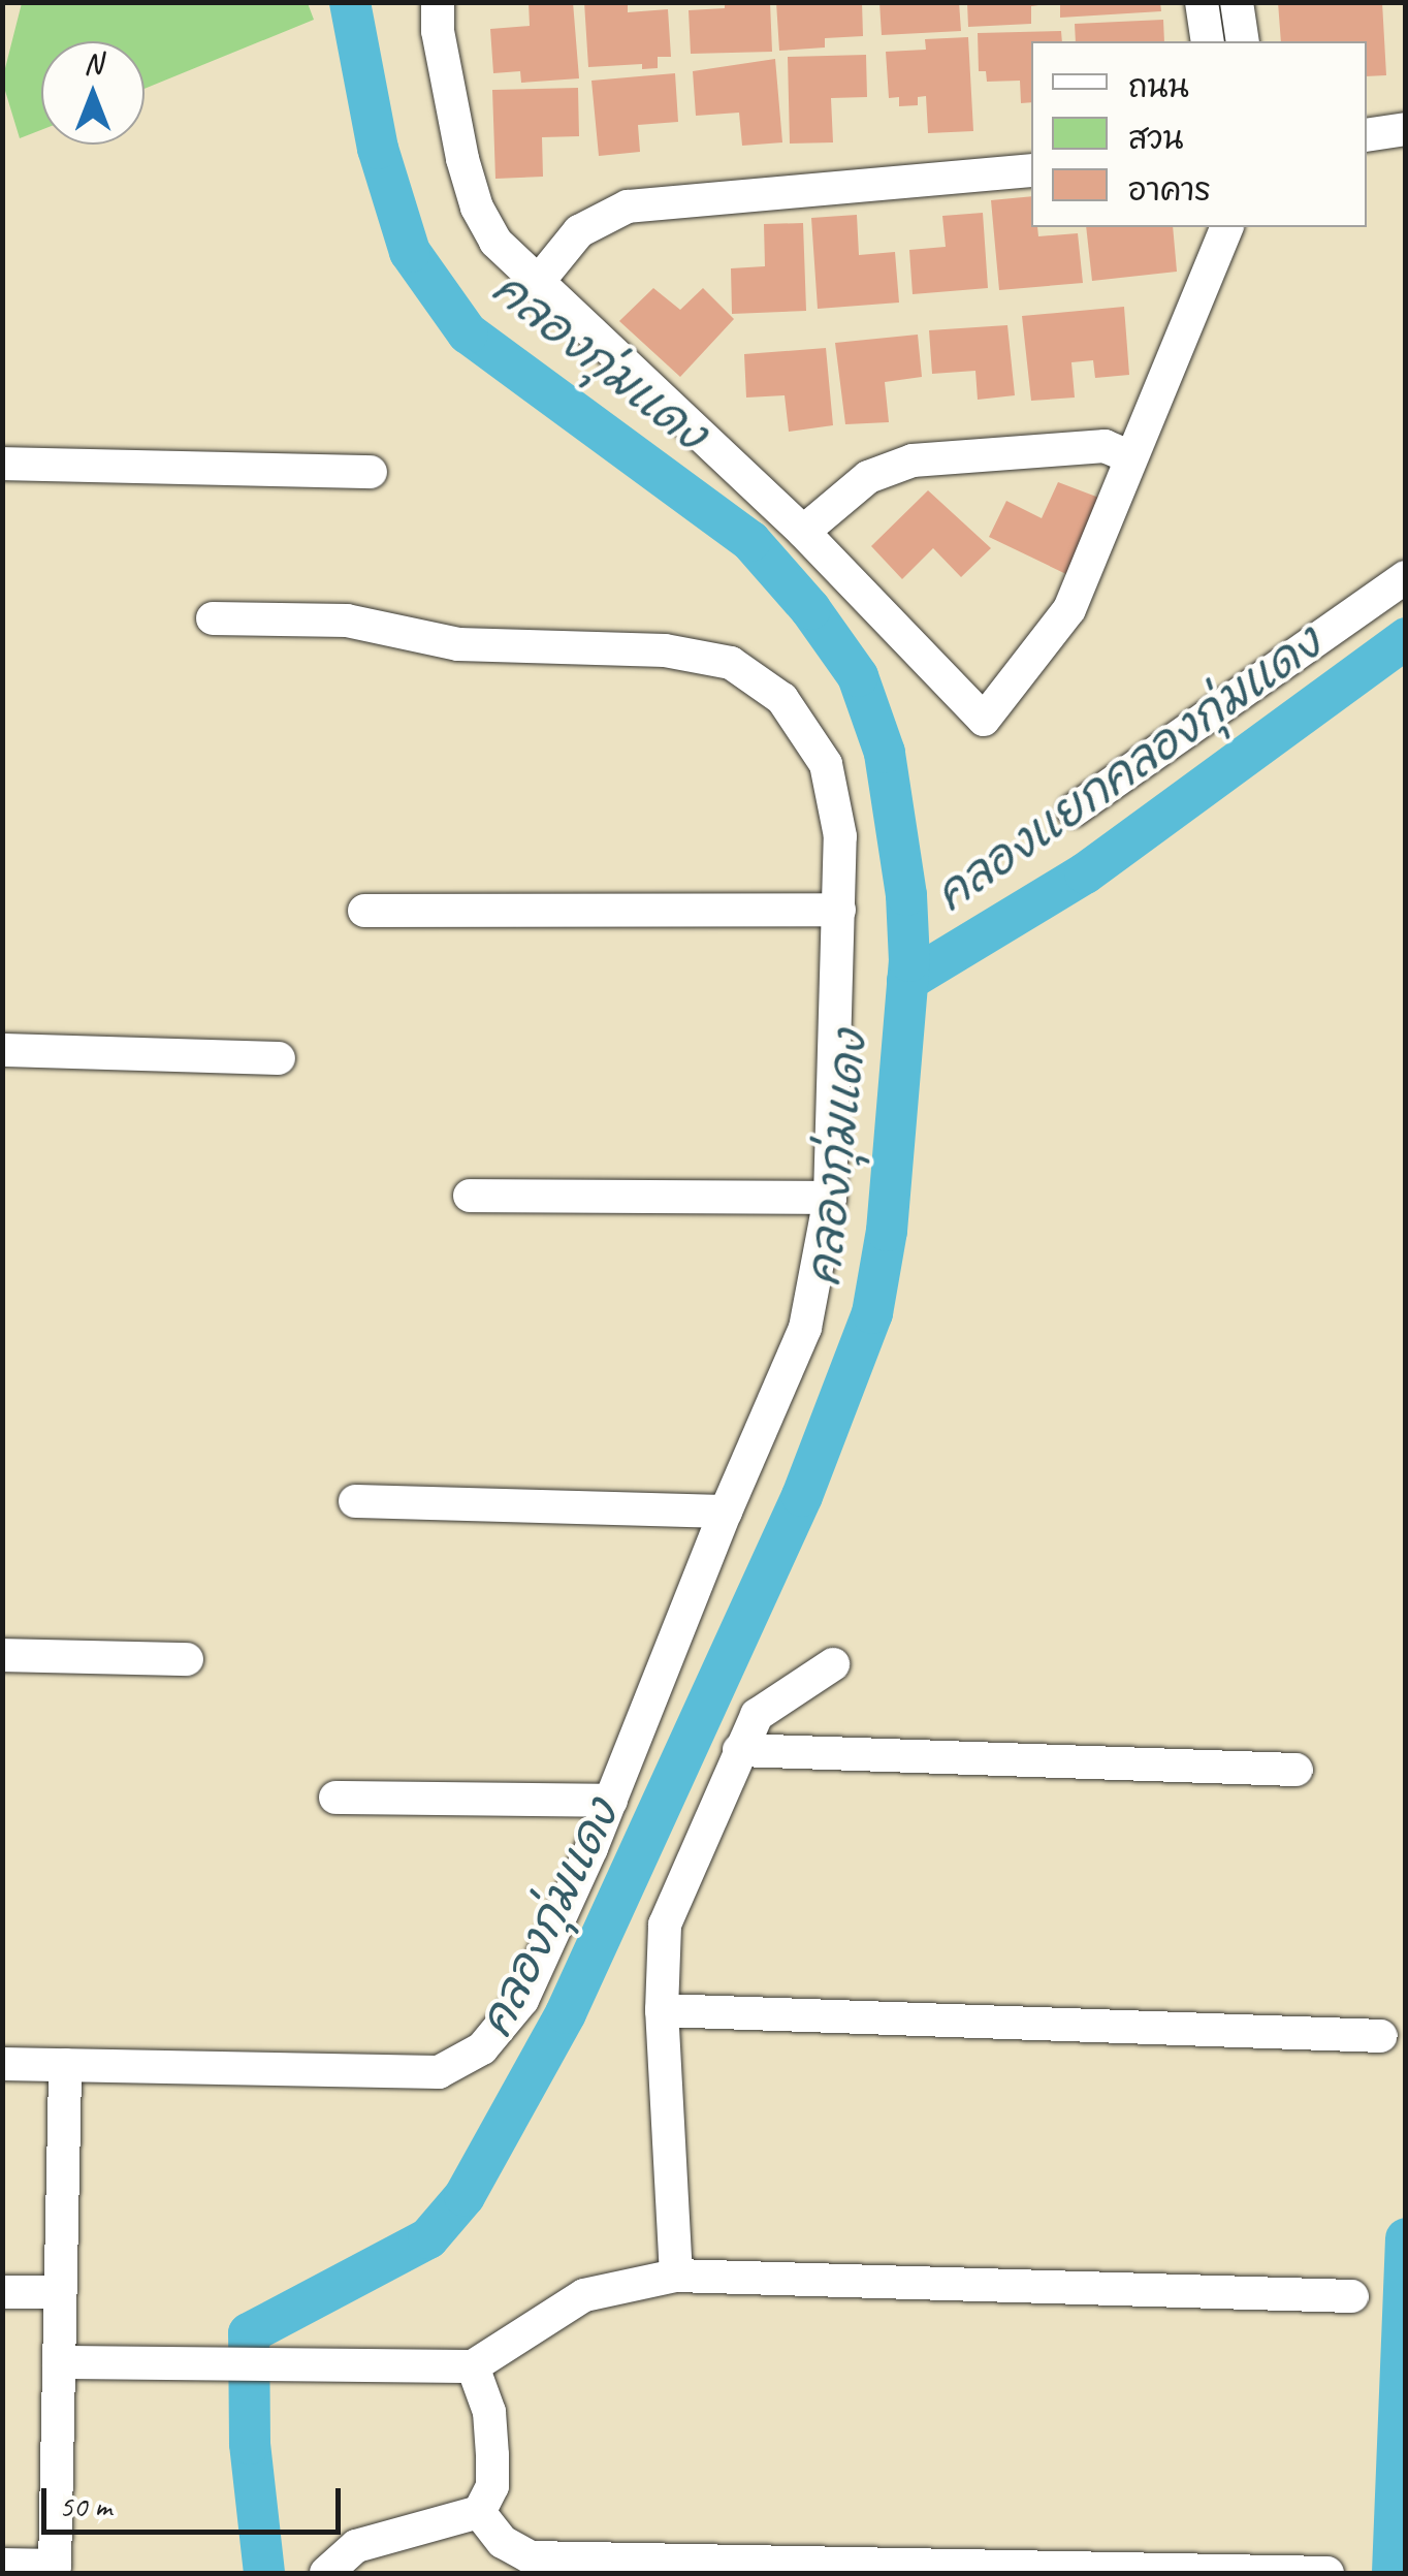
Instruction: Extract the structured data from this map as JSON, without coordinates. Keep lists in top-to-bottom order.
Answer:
{
  "water": ["คลองกุ่มแดง", "คลองแยกคลองกุ่มแดง"],
  "legend": ["ถนน", "สวน", "อาคาร"],
  "scale_bar": "50 m",
  "north": "top"
}
